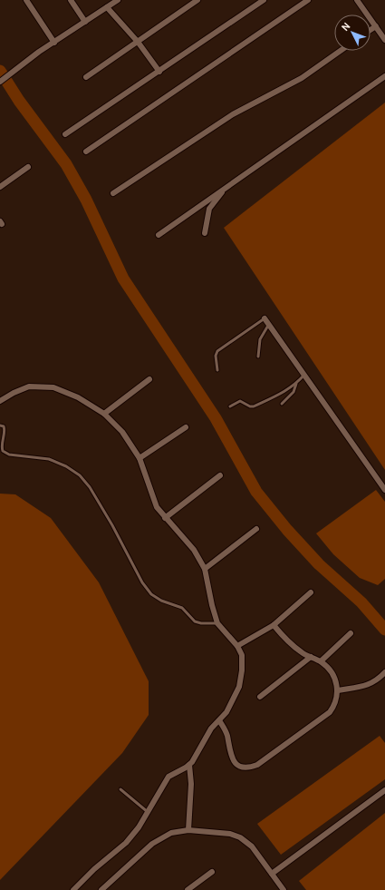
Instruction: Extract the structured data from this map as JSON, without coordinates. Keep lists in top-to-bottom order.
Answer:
{
  "north": "top left"
}
